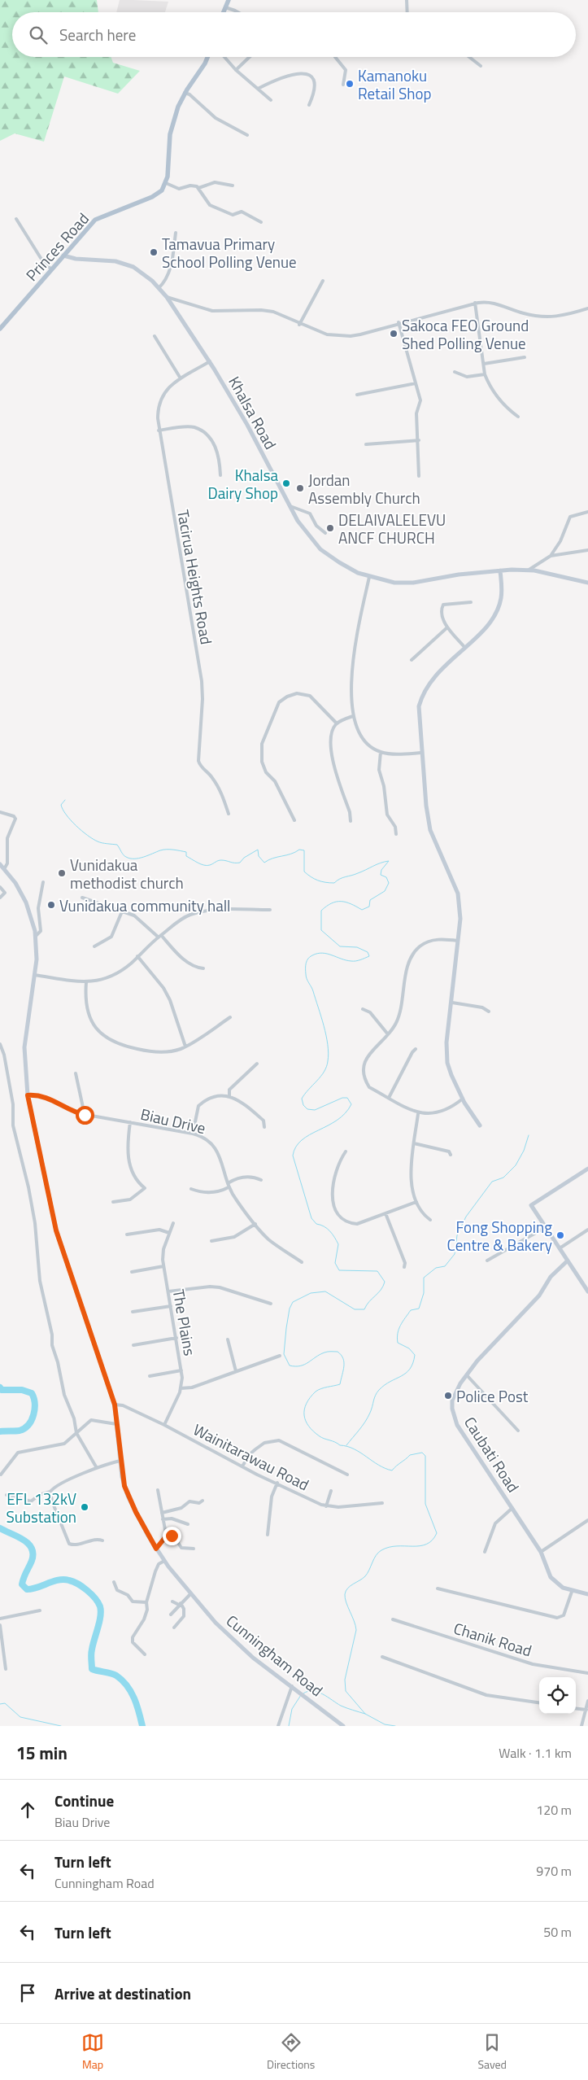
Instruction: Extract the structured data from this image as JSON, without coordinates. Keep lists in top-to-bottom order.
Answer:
{
  "streets": {
    "main road": [
      "Princes Road",
      "Khalsa Road",
      "Caubati Road",
      "Cunningham Road"
    ],
    "street": [
      "Tacirua Heights Road",
      "Biau Drive",
      "The Plains",
      "Wainitarawau Road",
      "Chanik Road"
    ]
  },
  "crossings": [
    ["Princes Road", "Khalsa Road"],
    ["Khalsa Road", "Tacirua Heights Road"],
    ["Biau Drive", "Cunningham Road"],
    ["The Plains", "Wainitarawau Road"],
    ["Wainitarawau Road", "Cunningham Road"]
  ],
  "places": [
    "Kamanoku Retail Shop",
    "Tamavua Primary School Polling Venue",
    "Sakoca FEO Ground Shed Polling Venue",
    "Khalsa Dairy Shop",
    "Jordan Assembly Church",
    "DELAIVALELEVU ANCF CHURCH",
    "Vunidakua methodist church",
    "Vunidakua community hall",
    "Fong Shopping Centre & Bakery",
    "Police Post",
    "EFL 132kV Substation"
  ],
  "page": {
    "search": "Search here",
    "heading": ["15 min", "Walk · 1.1 km"],
    "list": [
      ["Continue", "Biau Drive", "120 m"],
      ["Turn left", "Cunningham Road", "970 m"],
      ["Turn left", "50 m"],
      "Arrive at destination"
    ],
    "nav": ["Map", "Directions", "Saved"]
  }
}
